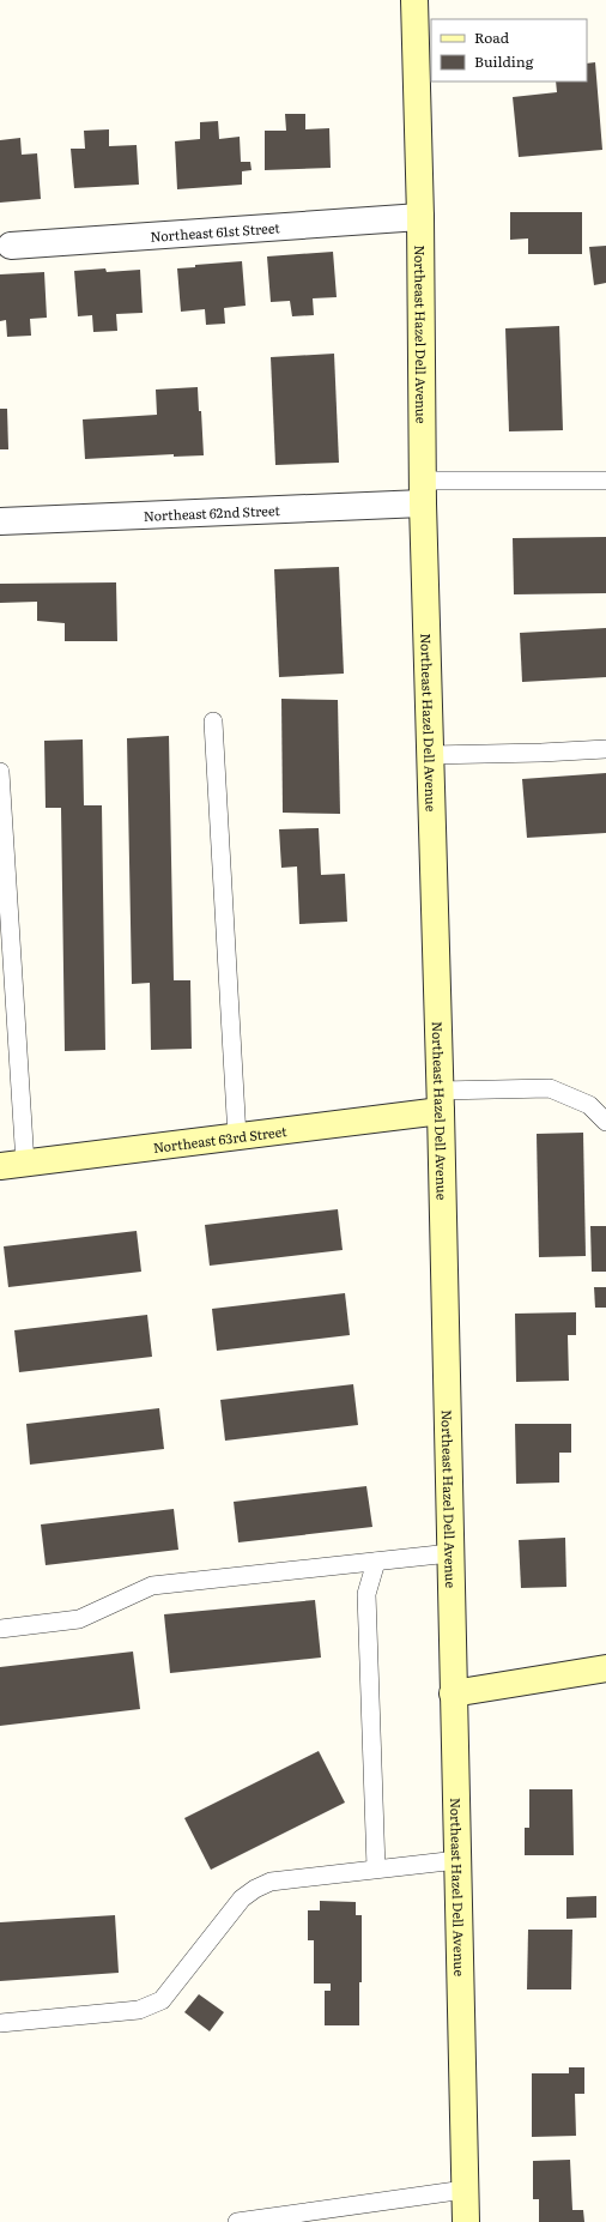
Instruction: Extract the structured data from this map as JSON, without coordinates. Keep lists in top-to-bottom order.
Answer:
{
  "streets": {
    "main road": ["Northeast Hazel Dell Avenue", "Northeast 63rd Street"],
    "street": ["Northeast 61st Street", "Northeast 62nd Street"]
  },
  "crossings": [
    ["Northeast 61st Street", "Northeast Hazel Dell Avenue"],
    ["Northeast Hazel Dell Avenue", "Northeast 62nd Street"],
    ["Northeast Hazel Dell Avenue", "Northeast 63rd Street"]
  ],
  "legend": ["Road", "Building"]
}
